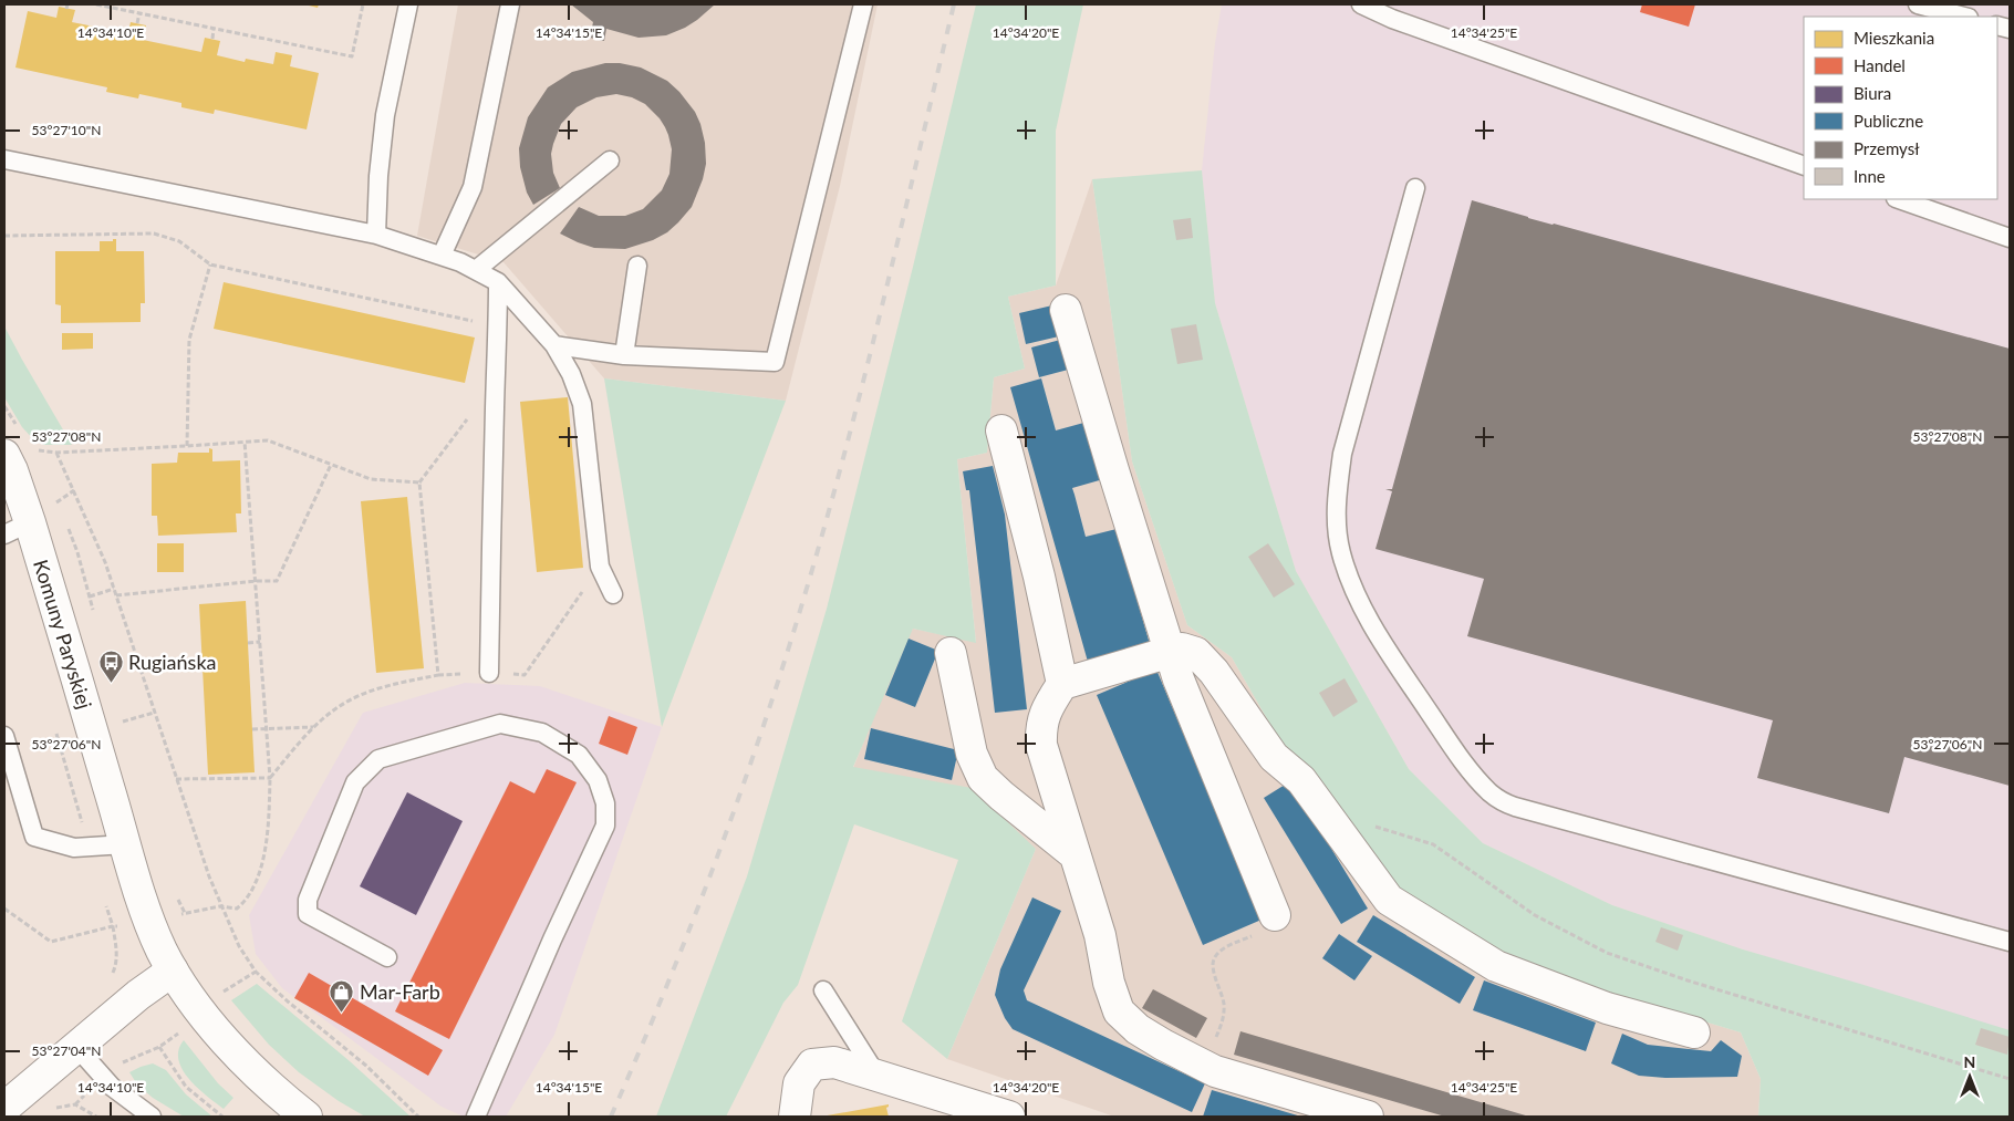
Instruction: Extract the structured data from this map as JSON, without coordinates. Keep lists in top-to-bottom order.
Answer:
{
  "streets": {
    "street": ["Komuny Paryskiej"]
  },
  "places": {
    "bus stop": ["Rugiańska"],
    "shop": ["Mar-Farb"]
  },
  "legend": [
    "Mieszkania",
    "Handel",
    "Biura",
    "Publiczne",
    "Przemysł",
    "Inne"
  ],
  "north": "top",
  "coordinates": [
    "14°34'10\"E",
    "14°34'15\"E",
    "14°34'20\"E",
    "14°34'25\"E",
    "53°27'10\"N",
    "53°27'08\"N",
    "53°27'06\"N",
    "53°27'04\"N"
  ]
}
